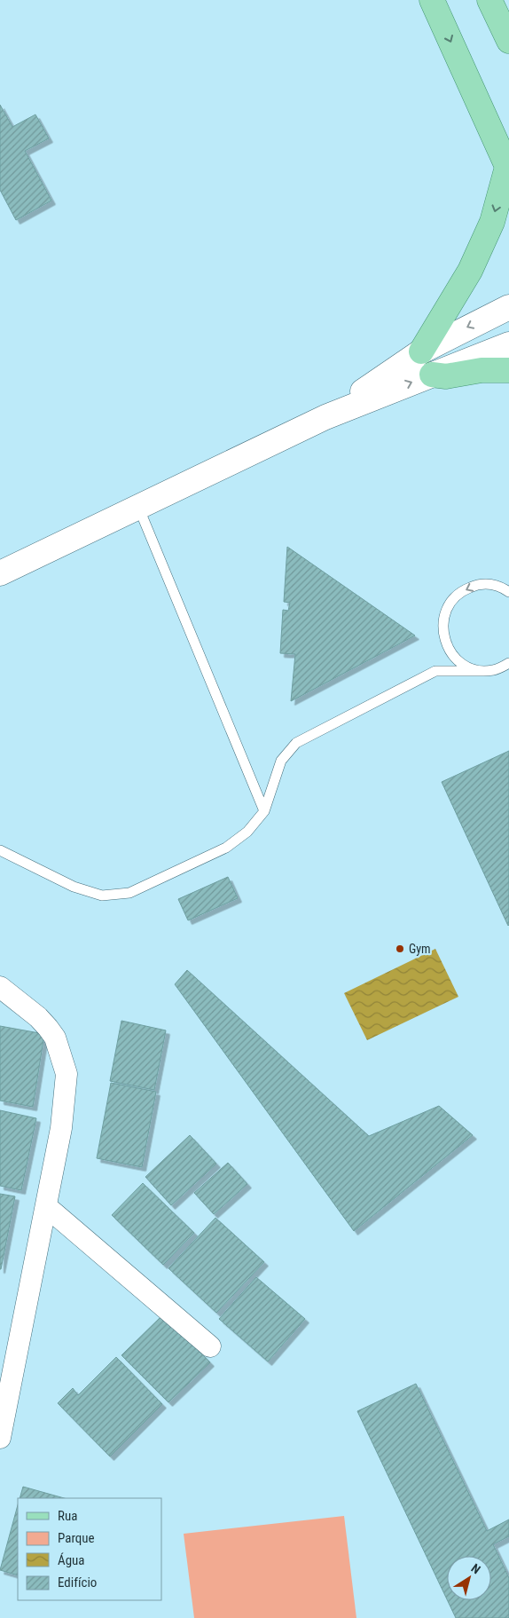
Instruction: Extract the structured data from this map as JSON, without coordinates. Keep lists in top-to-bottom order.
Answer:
{
  "places": ["Gym"],
  "legend": [
    "Rua",
    "Parque",
    "Água",
    "Edifício"
  ],
  "north": "top right"
}
